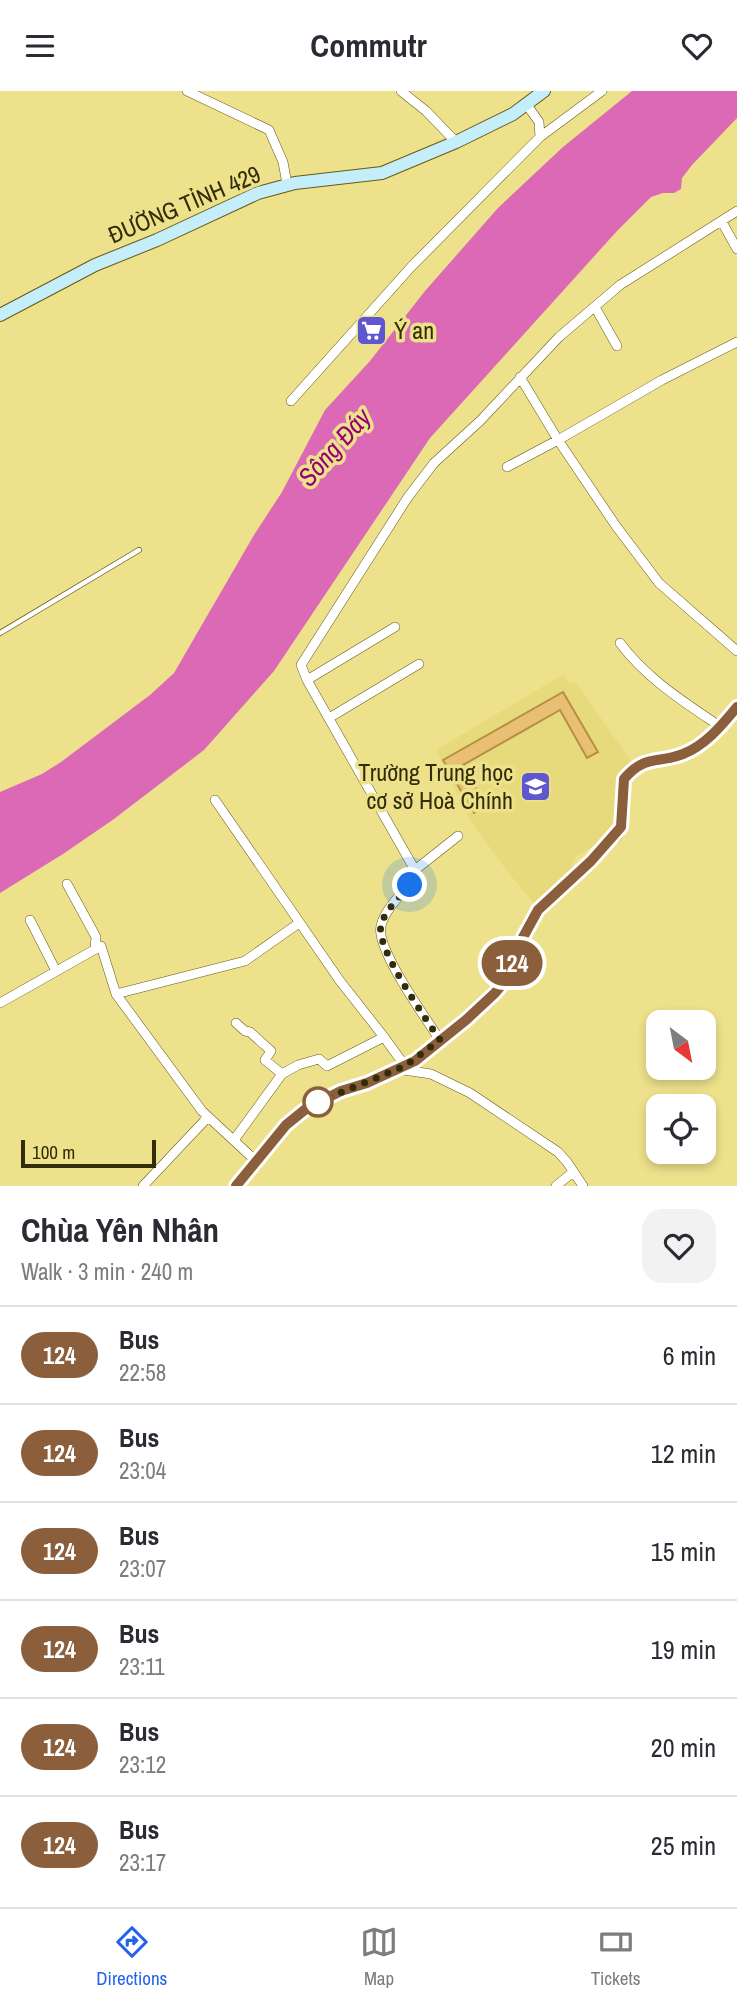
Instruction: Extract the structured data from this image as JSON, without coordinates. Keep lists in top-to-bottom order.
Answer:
{
  "streets": {
    "main road": ["ĐƯỜNG TỈNH 429"]
  },
  "water": ["Sông Đáy"],
  "places": {
    "supermarket": ["Ý an"],
    "school or university": ["Trường Trung học cơ sở Hoà Chính"]
  },
  "lines": ["bus line 124"],
  "scale_bar": "100 m",
  "north": "bottom right",
  "page": {
    "header": "Commutr",
    "on_map": "124",
    "scale": "100 m",
    "heading": ["Chùa Yên Nhân", "Walk · 3 min · 240 m"],
    "list": [
      {
        "mark": "124",
        "name": "Bus",
        "note": "22:58",
        "value": "6 min"
      },
      {
        "mark": "124",
        "name": "Bus",
        "note": "23:04",
        "value": "12 min"
      },
      {
        "mark": "124",
        "name": "Bus",
        "note": "23:07",
        "value": "15 min"
      },
      {
        "mark": "124",
        "name": "Bus",
        "note": "23:11",
        "value": "19 min"
      },
      {
        "mark": "124",
        "name": "Bus",
        "note": "23:12",
        "value": "20 min"
      },
      {
        "mark": "124",
        "name": "Bus",
        "note": "23:17",
        "value": "25 min"
      }
    ],
    "tabs": ["Directions", "Map", "Tickets"]
  }
}
